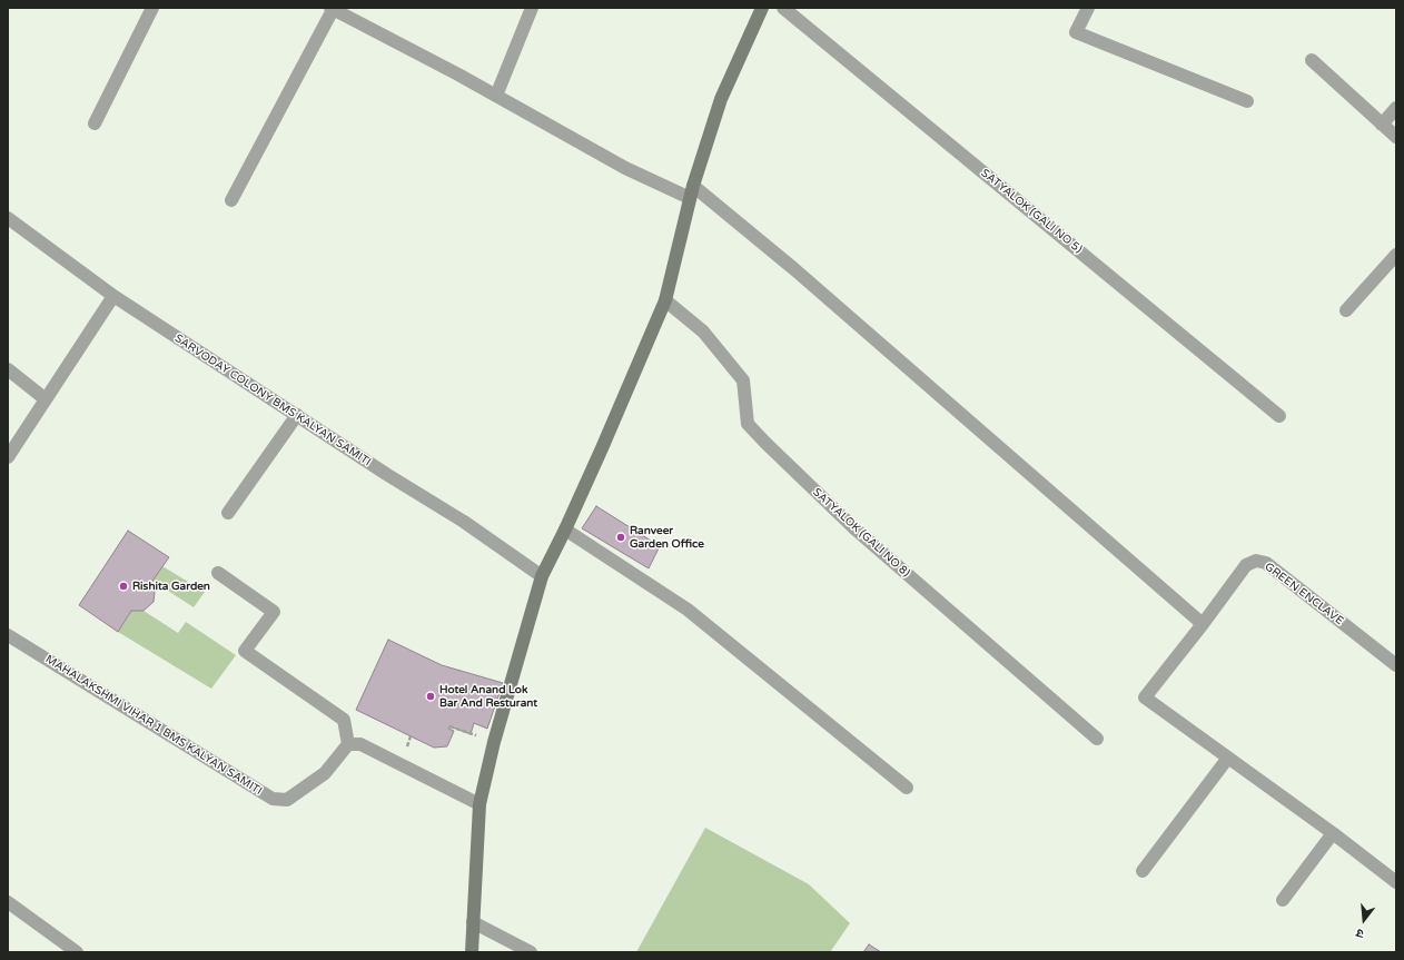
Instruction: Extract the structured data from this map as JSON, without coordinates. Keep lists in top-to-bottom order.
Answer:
{
  "streets": {
    "street": [
      "SATYALOK (GALI NO 5)",
      "SARVODAY COLONY BMS KALYAN SAMITI",
      "SATYALOK (GALI NO 8)",
      "GREEN ENCLAVE",
      "MAHALAKSHMI VIHAR 1 BMS KALYAN SAMITI"
    ]
  },
  "places": ["Ranveer Garden Office", "Rishita Garden", "Hotel Anand Lok Bar And Resturant"],
  "north": "bottom"
}
